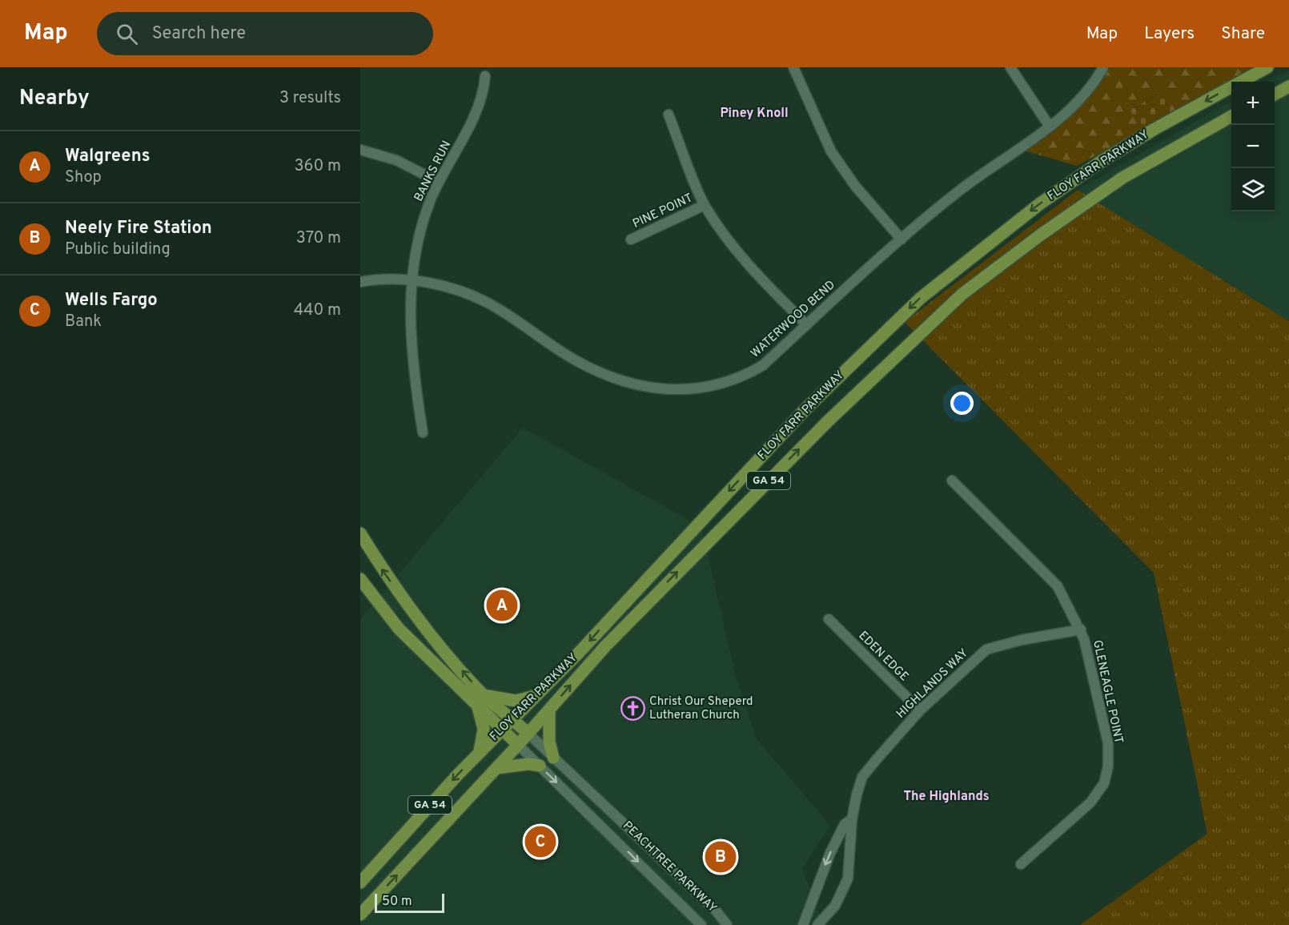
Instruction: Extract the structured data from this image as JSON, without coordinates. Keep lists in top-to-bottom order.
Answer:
{
  "streets": {
    "main road": ["FLOY FARR PARKWAY", "GA 54"],
    "street": [
      "BANKS RUN",
      "PINE POINT",
      "WATERWOOD BEND",
      "EDEN EDGE",
      "HIGHLANDS WAY",
      "GLENEAGLE POINT",
      "PEACHTREE PARKWAY"
    ]
  },
  "crossings": [
    ["FLOY FARR PARKWAY", "PEACHTREE PARKWAY"],
    ["BANKS RUN", "WATERWOOD BEND"],
    ["EDEN EDGE", "HIGHLANDS WAY"],
    ["HIGHLANDS WAY", "GLENEAGLE POINT"]
  ],
  "districts": ["Piney Knoll", "The Highlands"],
  "places": {
    "church": ["Christ Our Sheperd Lutheran Church"]
  },
  "scale_bar": "50 m",
  "page": {
    "header": "Map",
    "search": "Search here",
    "nav": ["Map", "Layers", "Share"],
    "heading": ["Nearby", "3 results"],
    "map_buttons": ["+", "−"],
    "list": [
      {
        "mark": "A",
        "name": "Walgreens",
        "note": "Shop",
        "value": "360 m"
      },
      {
        "mark": "B",
        "name": "Neely Fire Station",
        "note": "Public building",
        "value": "370 m"
      },
      {
        "mark": "C",
        "name": "Wells Fargo",
        "note": "Bank",
        "value": "440 m"
      }
    ],
    "pins": ["A", "C", "B"],
    "scale": "50 m"
  }
}
